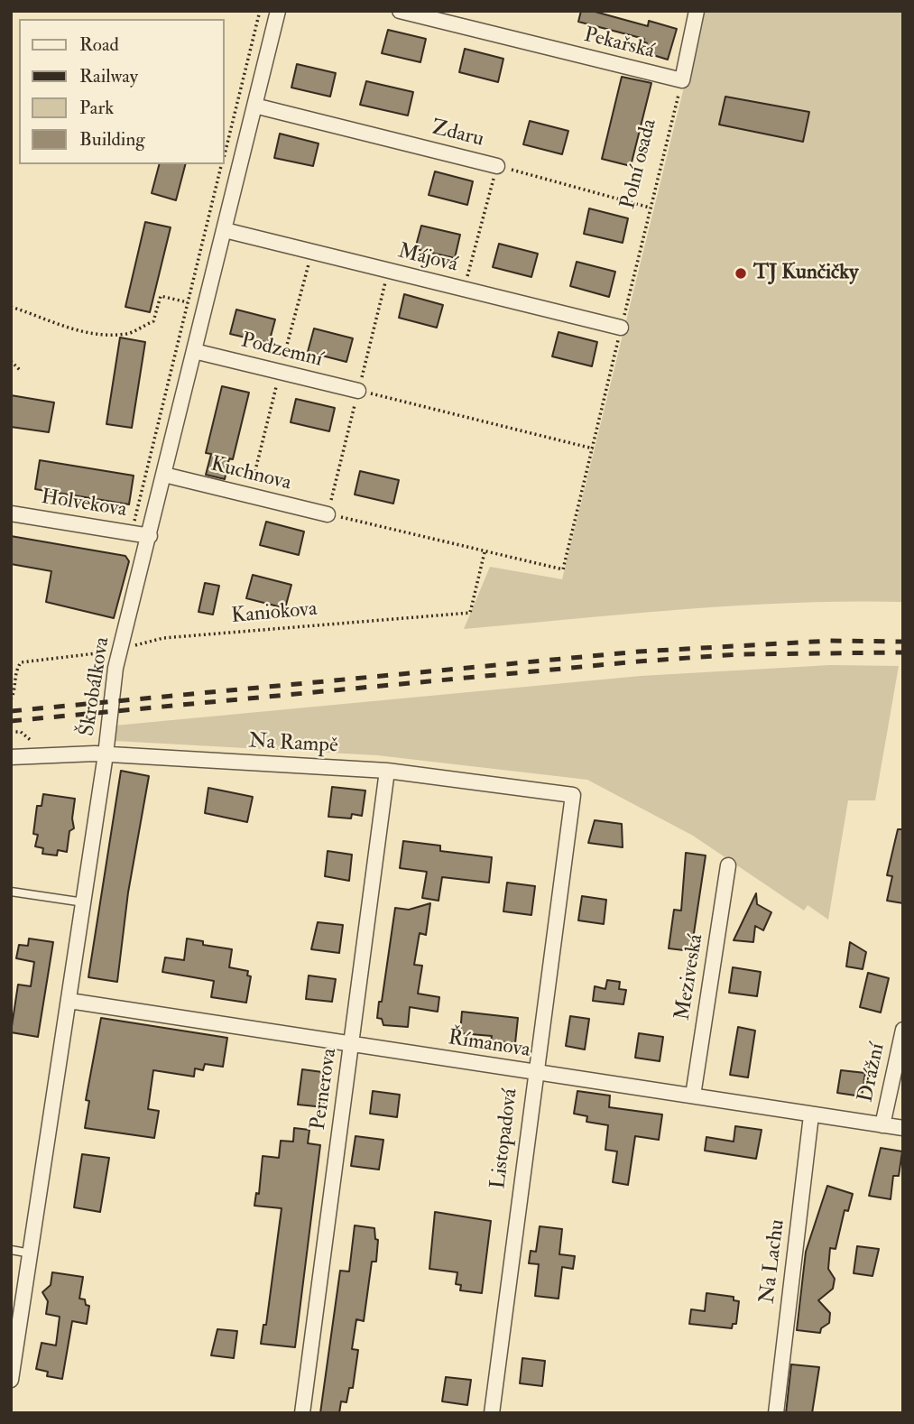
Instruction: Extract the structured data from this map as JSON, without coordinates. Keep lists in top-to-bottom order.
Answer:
{
  "streets": {
    "street": [
      "Pekařská",
      "Zdaru",
      "Májová",
      "Podzemní",
      "Kuchnova",
      "Holvekova",
      "Škrobálkova",
      "Na Rampě",
      "Meziveská",
      "Římanova",
      "Drážní",
      "Pernerova",
      "Listopadová",
      "Na Lachu"
    ],
    "path": ["Polní osada", "Kaniokova"]
  },
  "crossings": [
    ["Pekařská", "Polní osada"],
    ["Zdaru", "Polní osada"],
    ["Zdaru", "Škrobálkova"],
    ["Polní osada", "Májová"],
    ["Polní osada", "Kaniokova"],
    ["Májová", "Škrobálkova"],
    ["Podzemní", "Škrobálkova"],
    ["Kuchnova", "Škrobálkova"],
    ["Holvekova", "Škrobálkova"],
    ["Kaniokova", "Škrobálkova"],
    ["Škrobálkova", "Na Rampě"],
    ["Škrobálkova", "Římanova"],
    ["Na Rampě", "Pernerova"],
    ["Na Rampě", "Listopadová"],
    ["Meziveská", "Římanova"],
    ["Římanova", "Drážní"],
    ["Římanova", "Pernerova"],
    ["Římanova", "Listopadová"],
    ["Římanova", "Na Lachu"]
  ],
  "places": ["TJ Kunčičky"],
  "legend": [
    "Road",
    "Railway",
    "Park",
    "Building"
  ]
}
